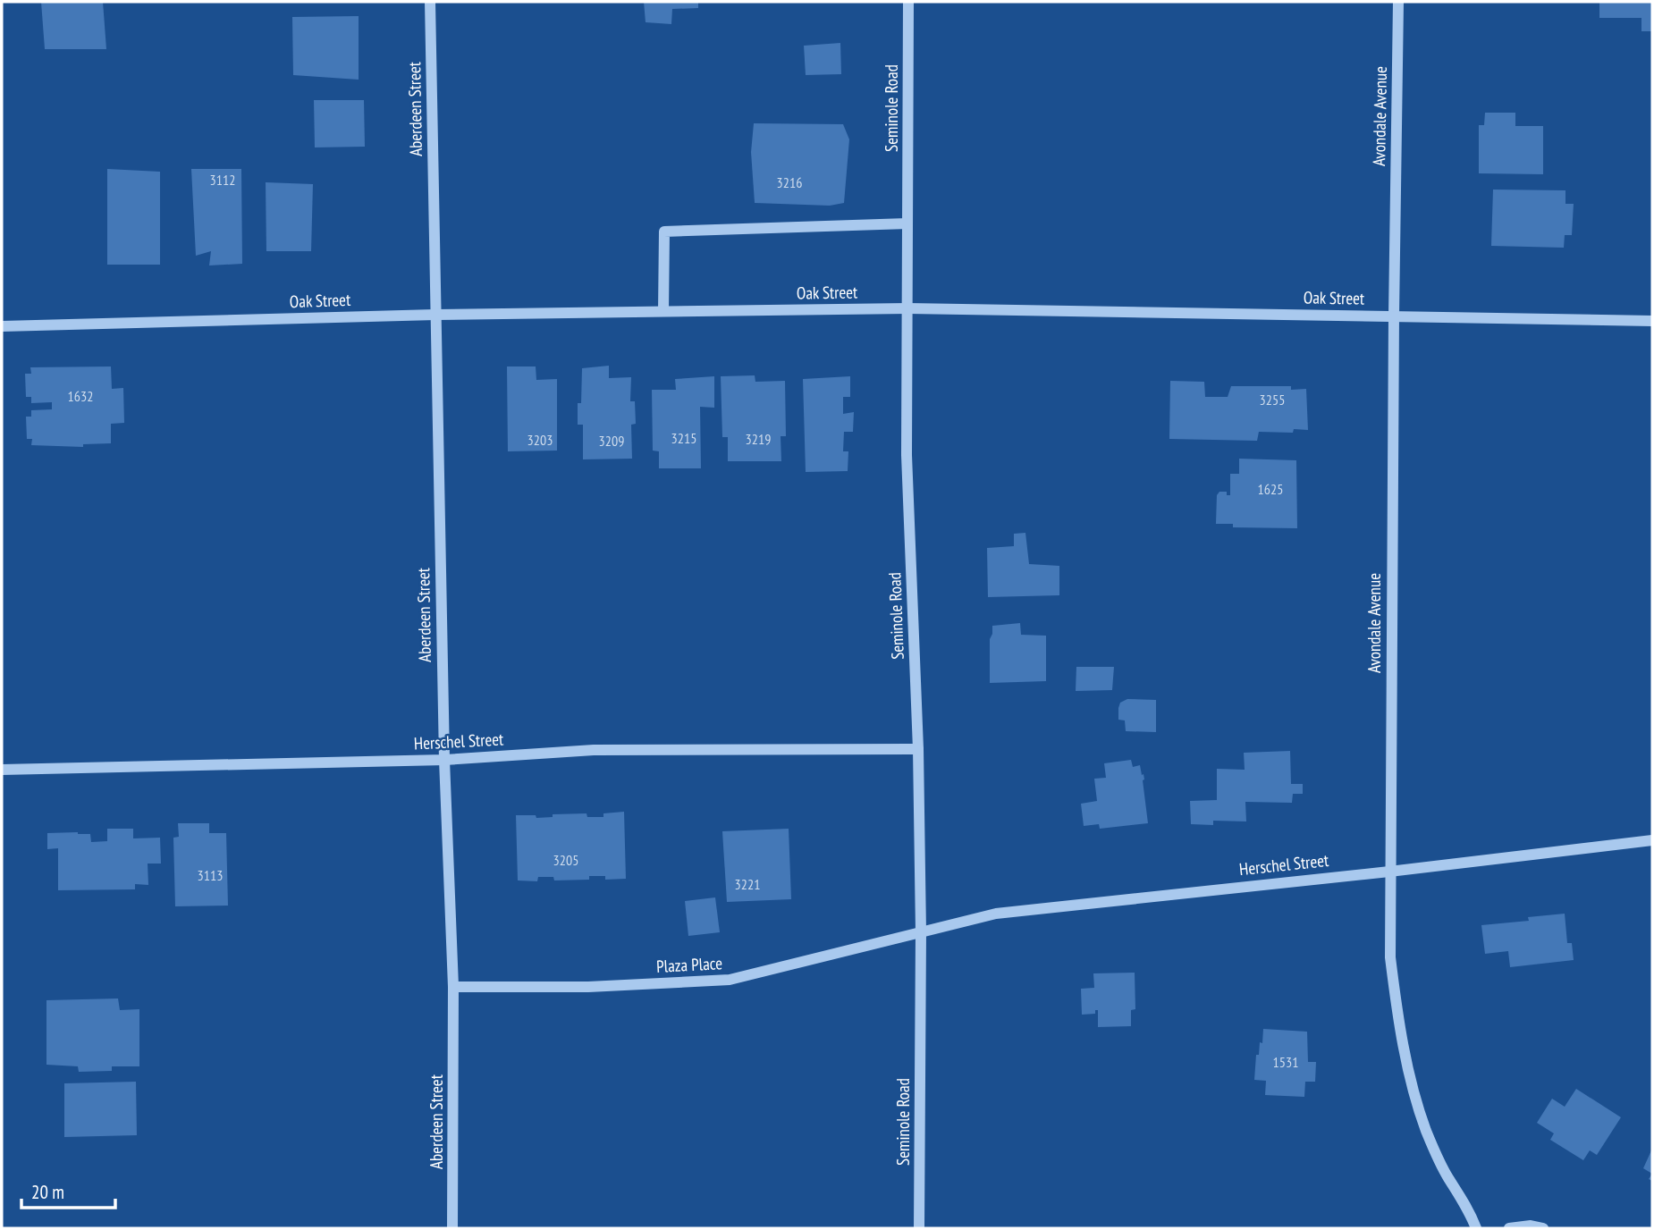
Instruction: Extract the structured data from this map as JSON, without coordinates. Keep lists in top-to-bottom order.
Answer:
{
  "streets": {
    "street": [
      "Seminole Road",
      "Aberdeen Street",
      "Avondale Avenue",
      "Oak Street",
      "Herschel Street",
      "Plaza Place"
    ]
  },
  "crossings": [
    ["Seminole Road", "Oak Street"],
    ["Seminole Road", "Herschel Street"],
    ["Seminole Road", "Plaza Place"],
    ["Aberdeen Street", "Oak Street"],
    ["Aberdeen Street", "Herschel Street"],
    ["Aberdeen Street", "Plaza Place"],
    ["Avondale Avenue", "Oak Street"],
    ["Avondale Avenue", "Herschel Street"],
    ["Herschel Street", "Plaza Place"]
  ],
  "house_numbers": [
    "3112",
    "3216",
    "1632",
    "3255",
    "3215",
    "3219",
    "3203",
    "3209",
    "1625",
    "3205",
    "3113",
    "3221",
    "1531"
  ],
  "scale_bar": "20 m"
}
